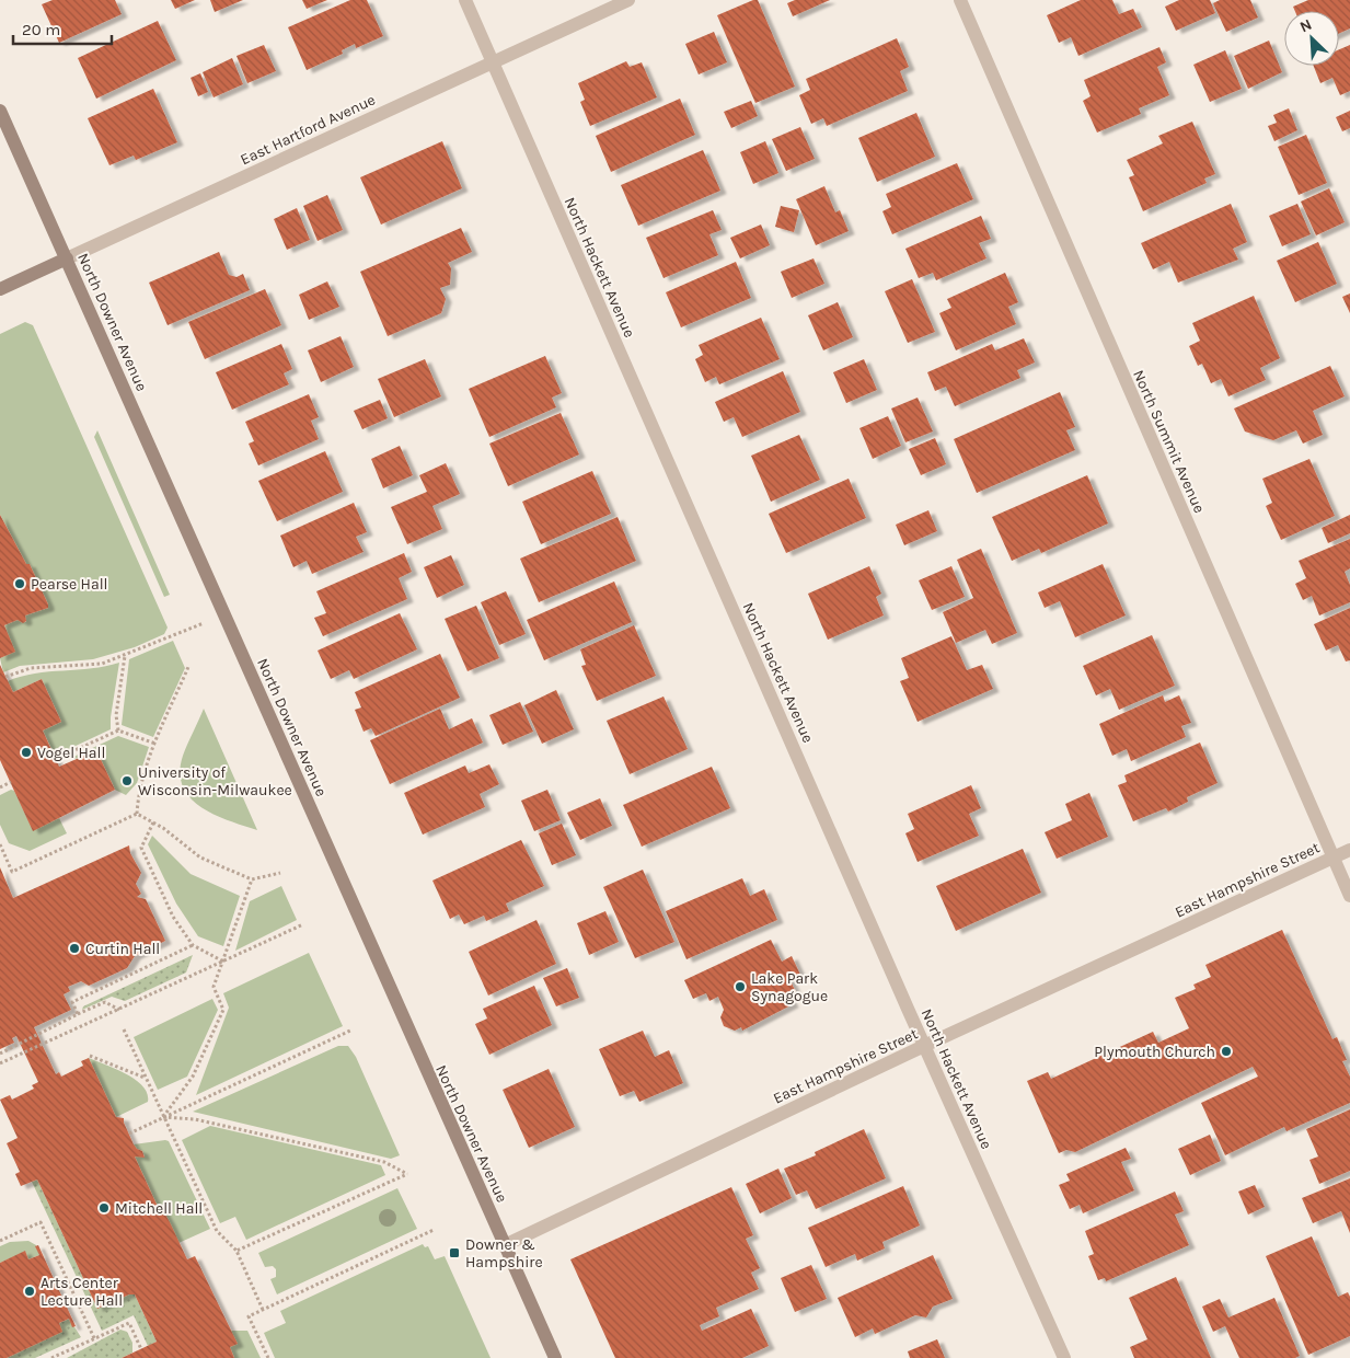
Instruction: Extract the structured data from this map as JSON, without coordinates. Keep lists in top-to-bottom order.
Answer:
{
  "streets": {
    "street": [
      "East Hartford Avenue",
      "North Hackett Avenue",
      "North Downer Avenue",
      "North Summit Avenue",
      "East Hampshire Street"
    ]
  },
  "crossings": [
    ["East Hartford Avenue", "North Hackett Avenue"],
    ["East Hartford Avenue", "North Downer Avenue"],
    ["North Hackett Avenue", "East Hampshire Street"],
    ["North Downer Avenue", "East Hampshire Street"],
    ["North Summit Avenue", "East Hampshire Street"]
  ],
  "places": {
    "other": [
      "Pearse Hall",
      "Vogel Hall",
      "University of Wisconsin-Milwaukee",
      "Curtin Hall",
      "Lake Park Synagogue",
      "Plymouth Church",
      "Mitchell Hall",
      "Arts Center Lecture Hall"
    ],
    "transit": ["Downer & Hampshire"]
  },
  "scale_bar": "20 m",
  "north": "top left"
}
